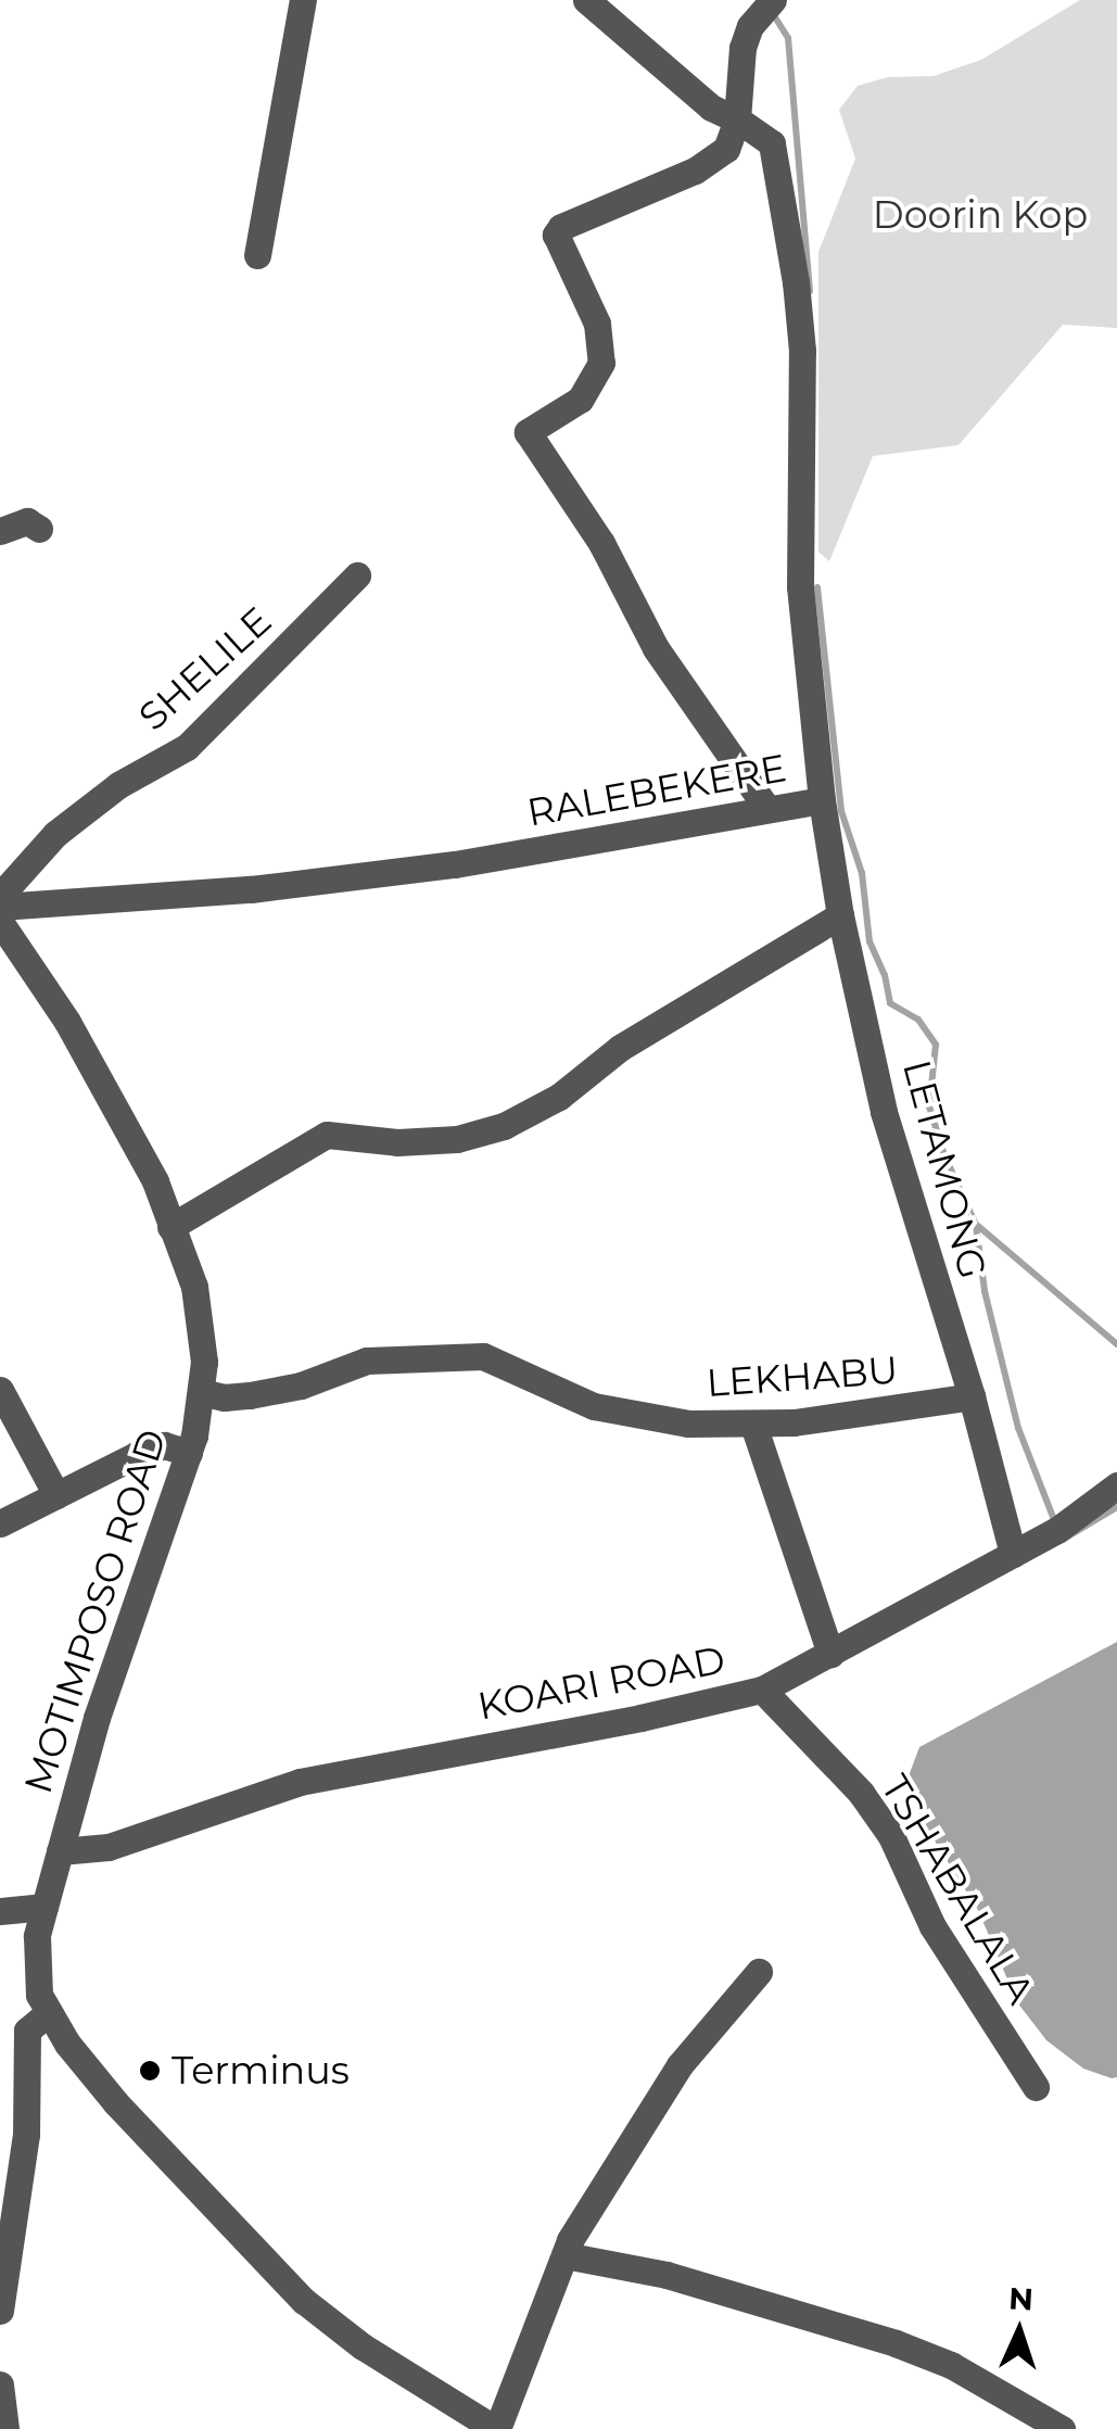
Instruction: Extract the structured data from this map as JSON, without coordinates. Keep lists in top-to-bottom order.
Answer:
{
  "streets": {
    "street": [
      "SHELILE",
      "RALEBEKERE",
      "LETAMONG",
      "LEKHABU",
      "MOTIMPOSO ROAD",
      "KOARI ROAD",
      "TSHABALALA"
    ]
  },
  "crossings": [
    ["RALEBEKERE", "LETAMONG"],
    ["LETAMONG", "LEKHABU"],
    ["LETAMONG", "KOARI ROAD"],
    ["LEKHABU", "MOTIMPOSO ROAD"],
    ["MOTIMPOSO ROAD", "KOARI ROAD"],
    ["KOARI ROAD", "TSHABALALA"]
  ],
  "parks": ["Doorin Kop"],
  "places": ["Terminus"],
  "north": "top"
}
